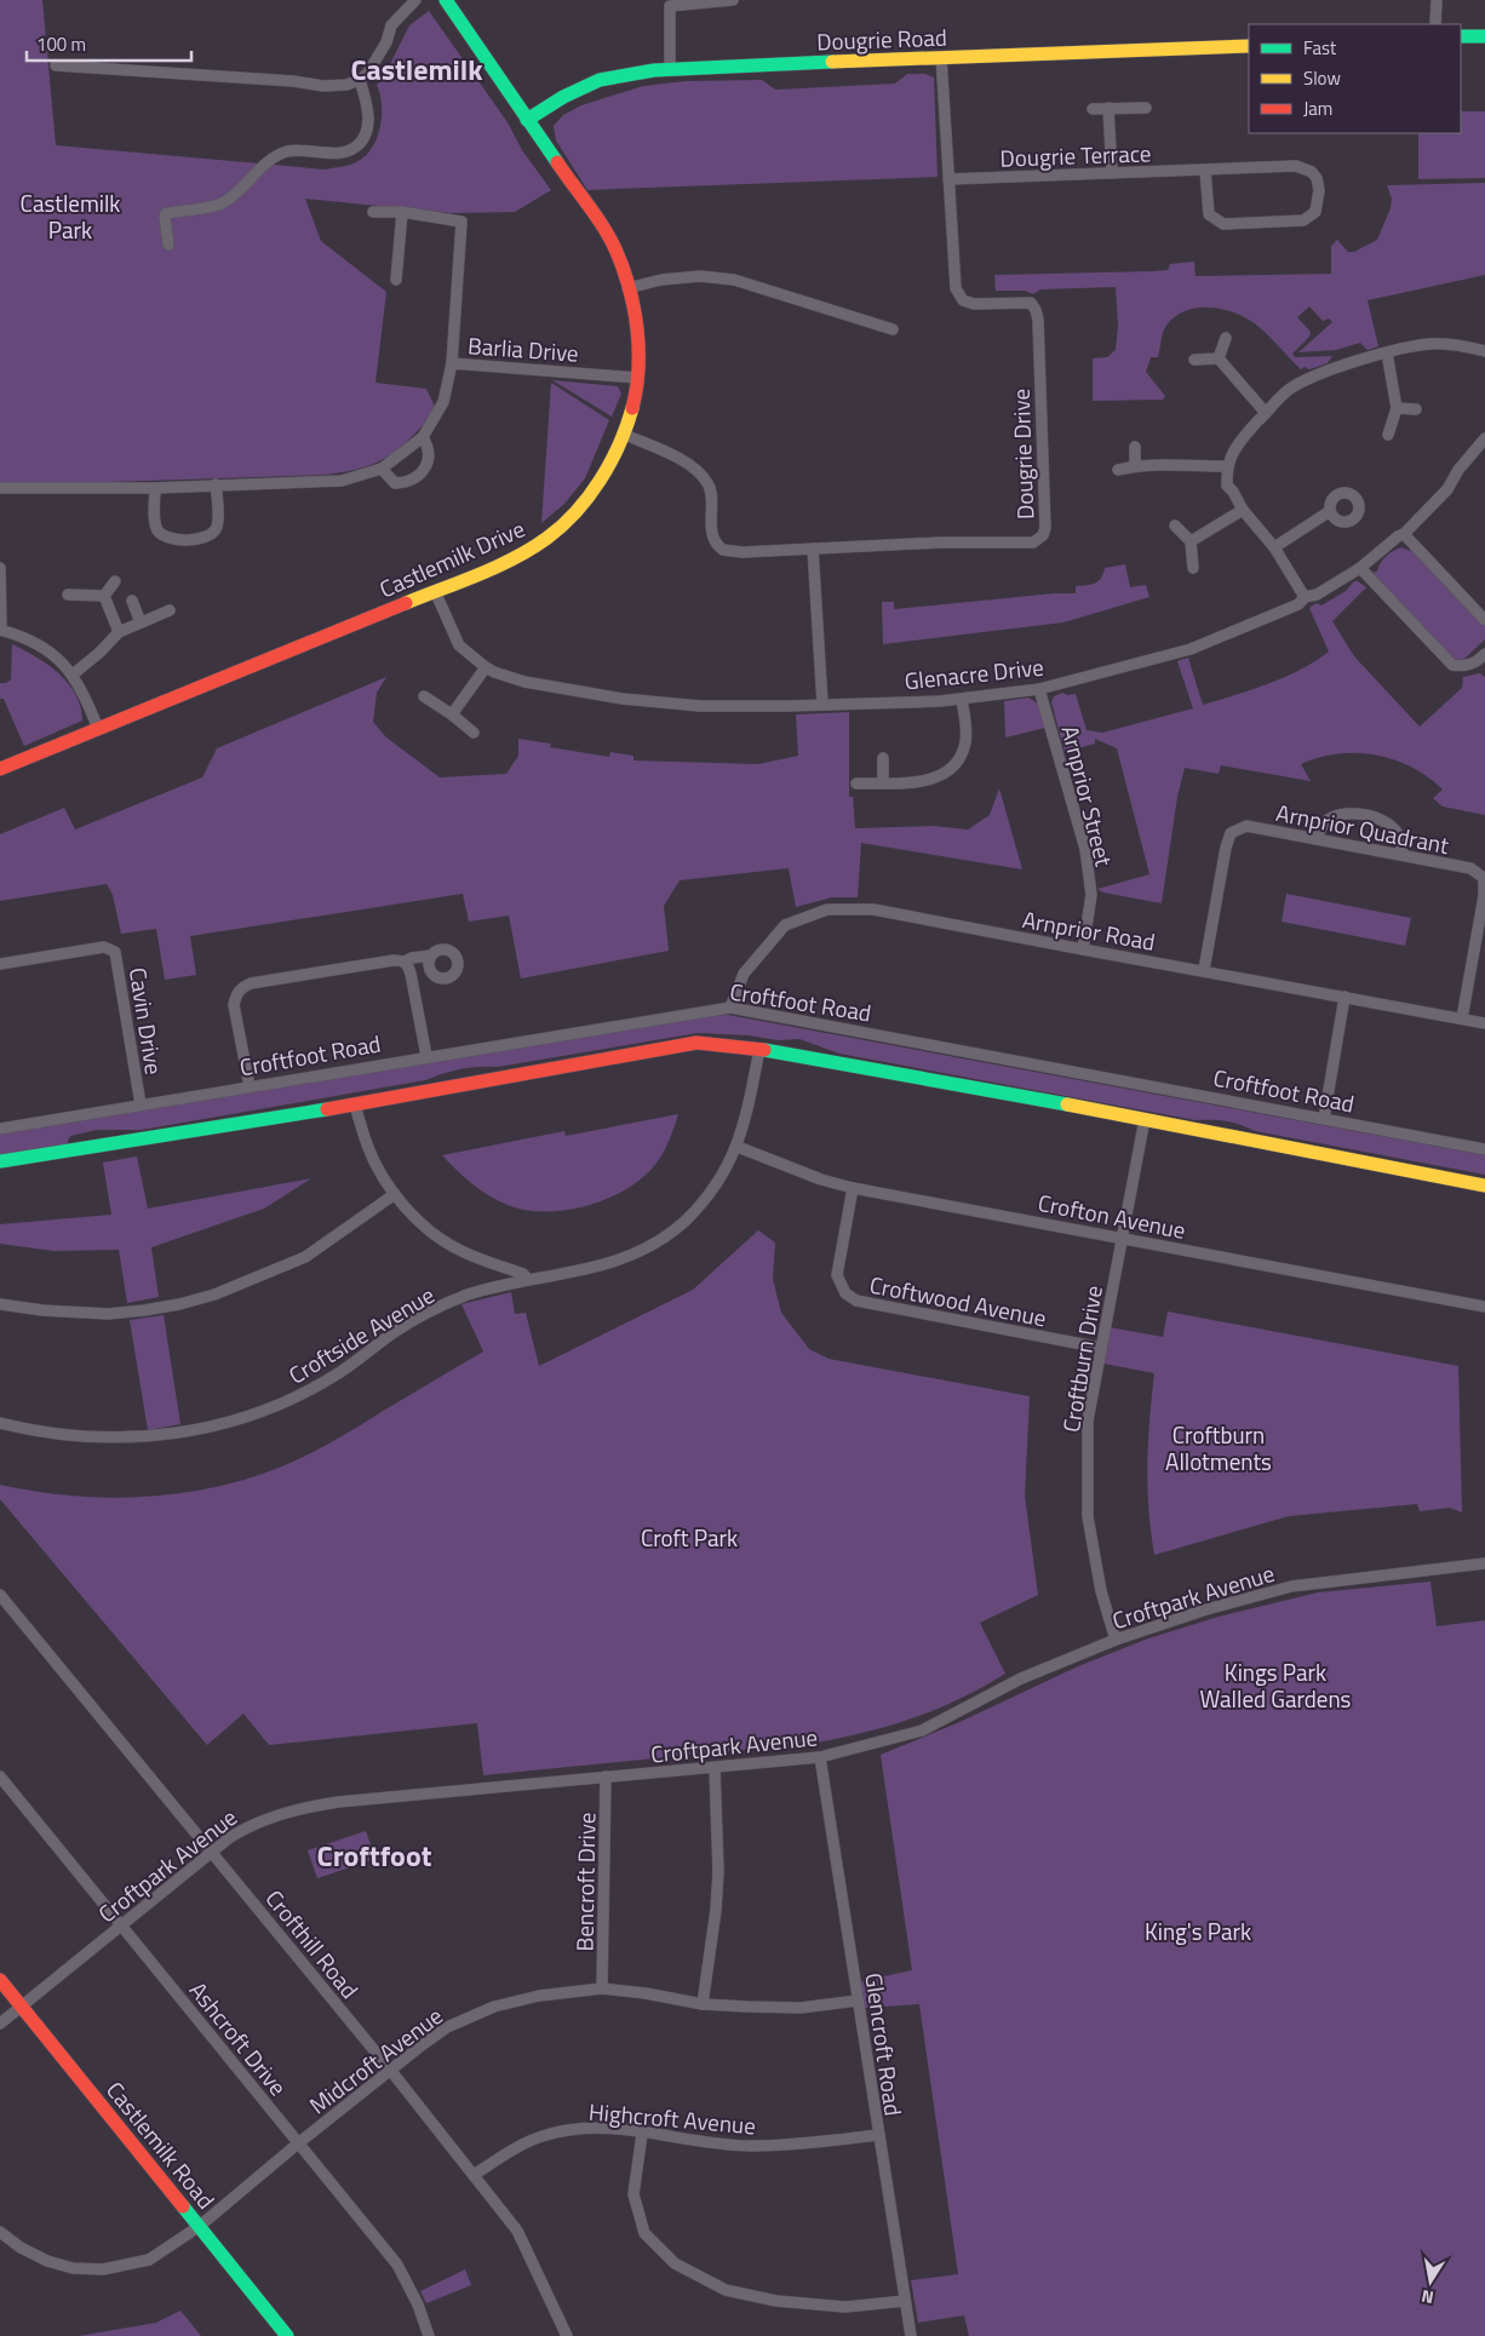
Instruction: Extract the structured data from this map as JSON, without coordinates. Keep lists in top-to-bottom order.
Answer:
{
  "streets": {
    "street": [
      "Dougrie Road",
      "Dougrie Terrace",
      "Barlia Drive",
      "Dougrie Drive",
      "Castlemilk Drive",
      "Glenacre Drive",
      "Arnprior Street",
      "Arnprior Quadrant",
      "Arnprior Road",
      "Croftfoot Road",
      "Cavin Drive",
      "Crofton Avenue",
      "Croftwood Avenue",
      "Croftside Avenue",
      "Croftburn Drive",
      "Croftpark Avenue",
      "Bencroft Drive",
      "Crofthill Road",
      "Ashcroft Drive",
      "Glencroft Road",
      "Midcroft Avenue",
      "Highcroft Avenue",
      "Castlemilk Road"
    ]
  },
  "crossings": [
    ["Dougrie Road", "Dougrie Drive"],
    ["Dougrie Road", "Castlemilk Drive"],
    ["Dougrie Terrace", "Dougrie Drive"],
    ["Barlia Drive", "Castlemilk Drive"],
    ["Dougrie Drive", "Castlemilk Drive"],
    ["Castlemilk Drive", "Glenacre Drive"],
    ["Glenacre Drive", "Arnprior Street"],
    ["Arnprior Street", "Arnprior Road"],
    ["Arnprior Quadrant", "Arnprior Road"],
    ["Arnprior Road", "Croftfoot Road"],
    ["Croftfoot Road", "Cavin Drive"],
    ["Crofton Avenue", "Croftwood Avenue"],
    ["Crofton Avenue", "Croftside Avenue"],
    ["Crofton Avenue", "Croftburn Drive"],
    ["Croftwood Avenue", "Croftburn Drive"],
    ["Croftburn Drive", "Croftpark Avenue"],
    ["Croftpark Avenue", "Bencroft Drive"],
    ["Croftpark Avenue", "Crofthill Road"],
    ["Croftpark Avenue", "Ashcroft Drive"],
    ["Croftpark Avenue", "Glencroft Road"],
    ["Croftpark Avenue", "Castlemilk Road"],
    ["Bencroft Drive", "Midcroft Avenue"],
    ["Crofthill Road", "Midcroft Avenue"],
    ["Crofthill Road", "Highcroft Avenue"],
    ["Ashcroft Drive", "Midcroft Avenue"],
    ["Glencroft Road", "Midcroft Avenue"],
    ["Glencroft Road", "Highcroft Avenue"],
    ["Midcroft Avenue", "Castlemilk Road"]
  ],
  "districts": ["Castlemilk", "Croftfoot"],
  "parks": [
    "Castlemilk Park",
    "Croftburn Allotments",
    "Croft Park",
    "Kings Park Walled Gardens",
    "King's Park"
  ],
  "legend": ["Fast", "Slow", "Jam"],
  "scale_bar": "100 m",
  "north": "bottom"
}
